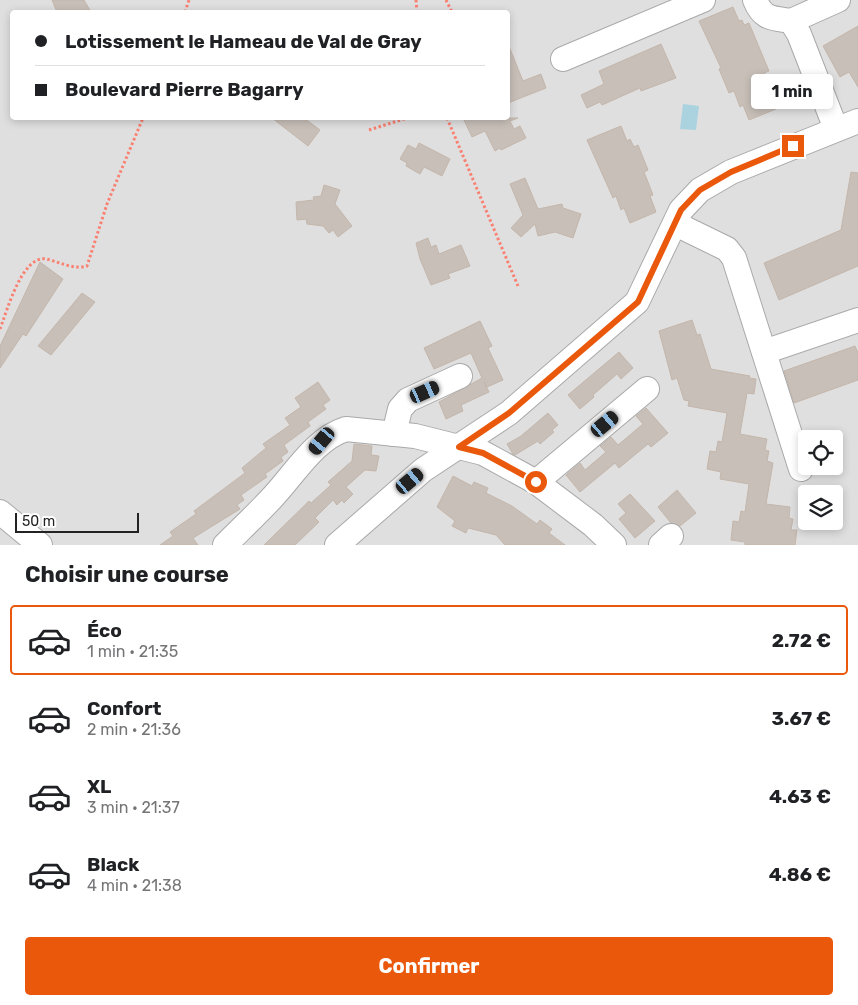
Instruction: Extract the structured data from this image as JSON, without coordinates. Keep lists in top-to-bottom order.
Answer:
{
  "scale_bar": "50 m",
  "page": {
    "banner": ["Lotissement le Hameau de Val de Gray", "Boulevard Pierre Bagarry"],
    "bubble": "1 min",
    "scale": "50 m",
    "heading": "Choisir une course",
    "list": [
      {
        "name": "Éco",
        "note": "1 min · 21:35",
        "value": "2.72 €"
      },
      {
        "name": "Confort",
        "note": "2 min · 21:36",
        "value": "3.67 €"
      },
      {
        "name": "XL",
        "note": "3 min · 21:37",
        "value": "4.63 €"
      },
      {
        "name": "Black",
        "note": "4 min · 21:38",
        "value": "4.86 €"
      }
    ],
    "buttons": "Confirmer"
  }
}
